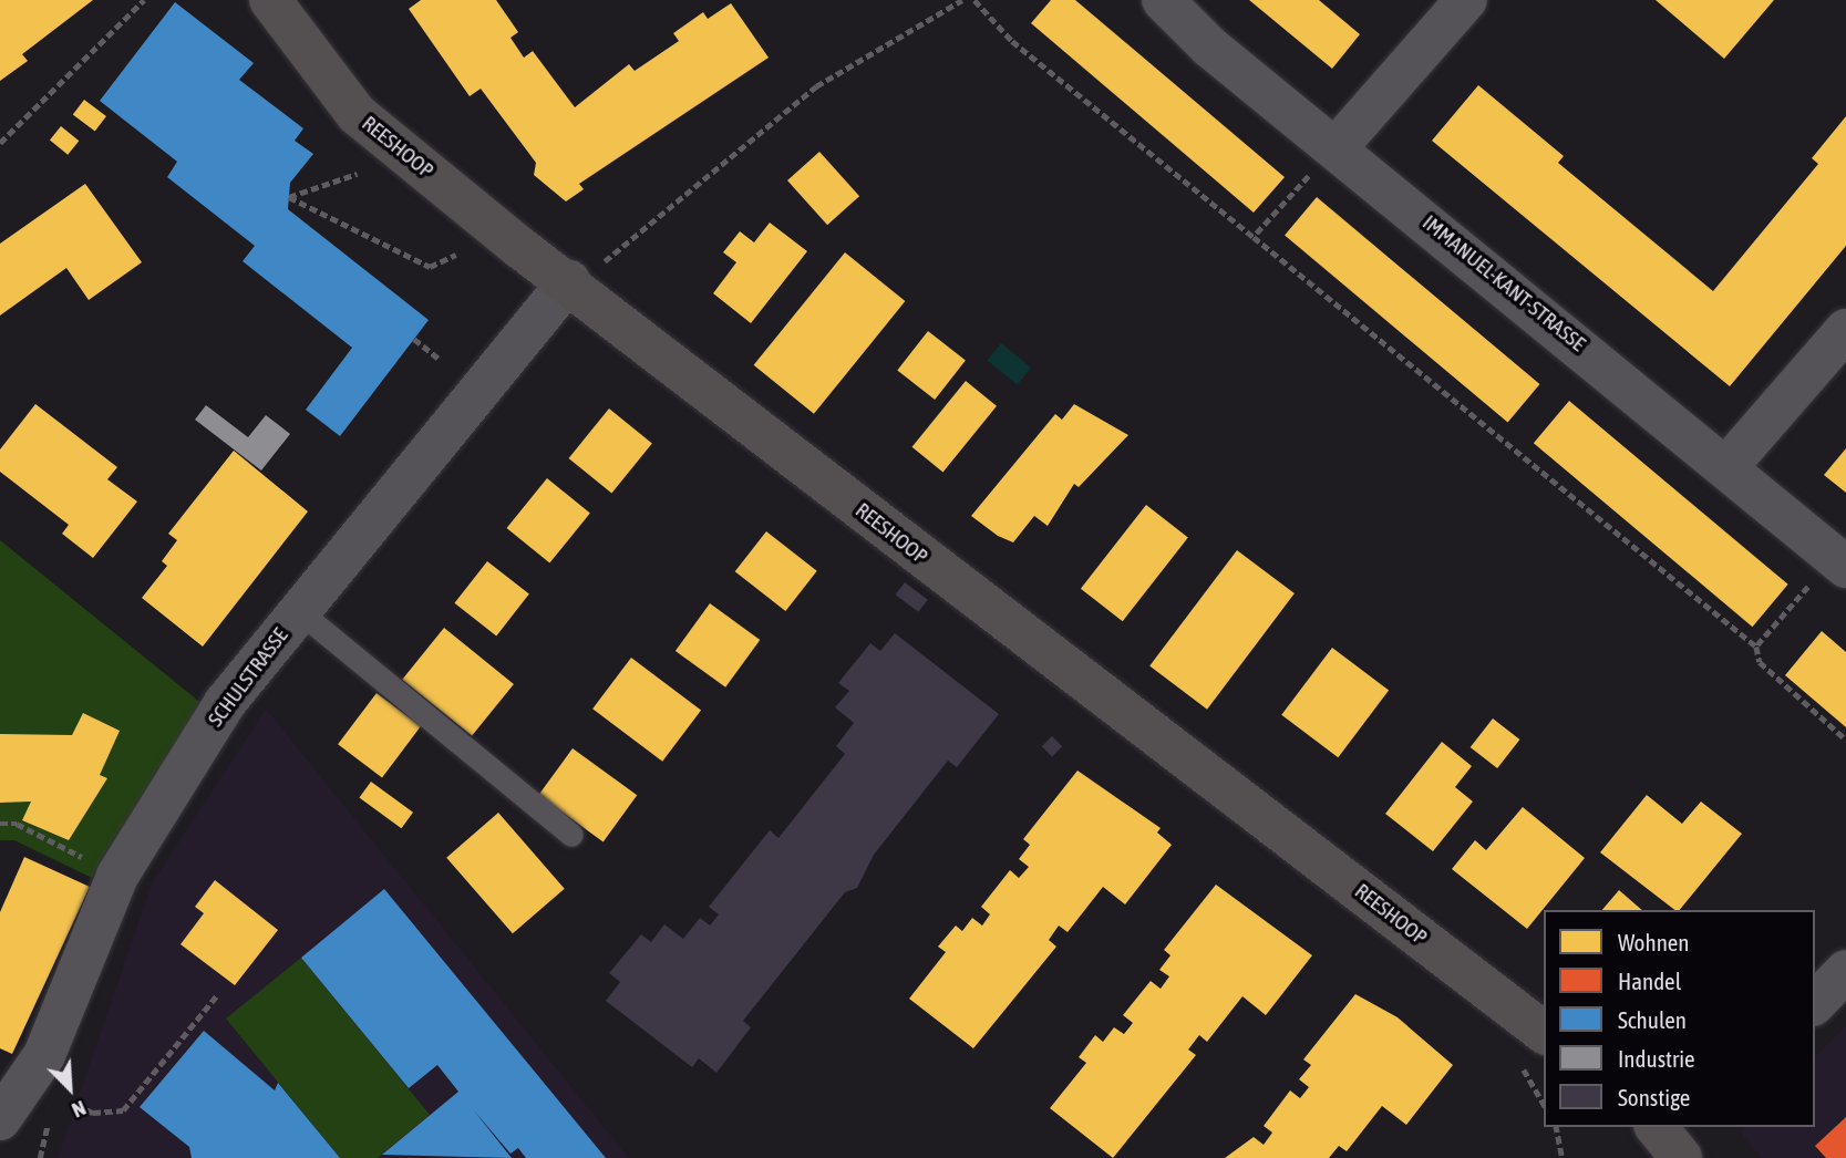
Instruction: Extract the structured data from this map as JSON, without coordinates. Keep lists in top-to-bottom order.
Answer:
{
  "streets": {
    "street": ["REESHOOP", "IMMANUEL-KANT-STRASSE", "SCHULSTRASSE"]
  },
  "crossings": [
    ["REESHOOP", "SCHULSTRASSE"]
  ],
  "legend": [
    "Wohnen",
    "Handel",
    "Schulen",
    "Industrie",
    "Sonstige"
  ],
  "north": "bottom right"
}
